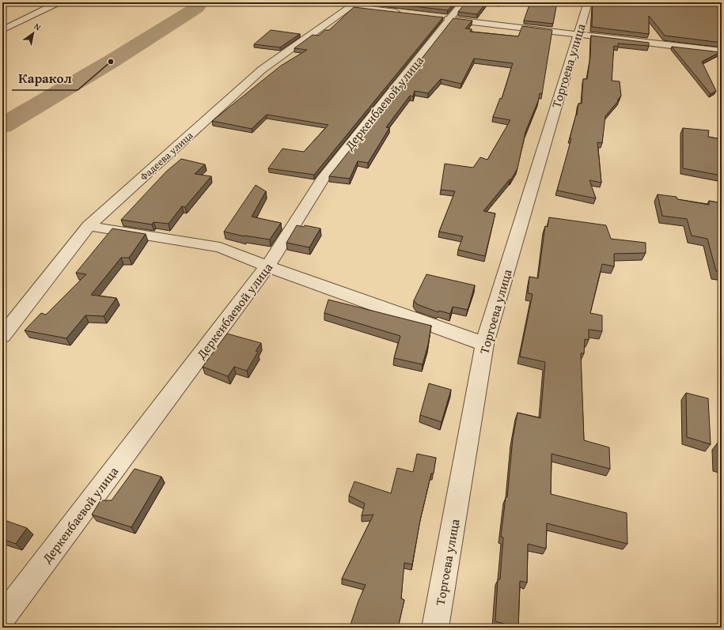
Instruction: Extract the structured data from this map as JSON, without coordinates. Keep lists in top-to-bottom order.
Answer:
{
  "streets": {
    "street": ["Торгоева улица", "Деркенбаевой улица", "Фадеева улица"]
  },
  "places": ["Каракол"],
  "north": "top right"
}
